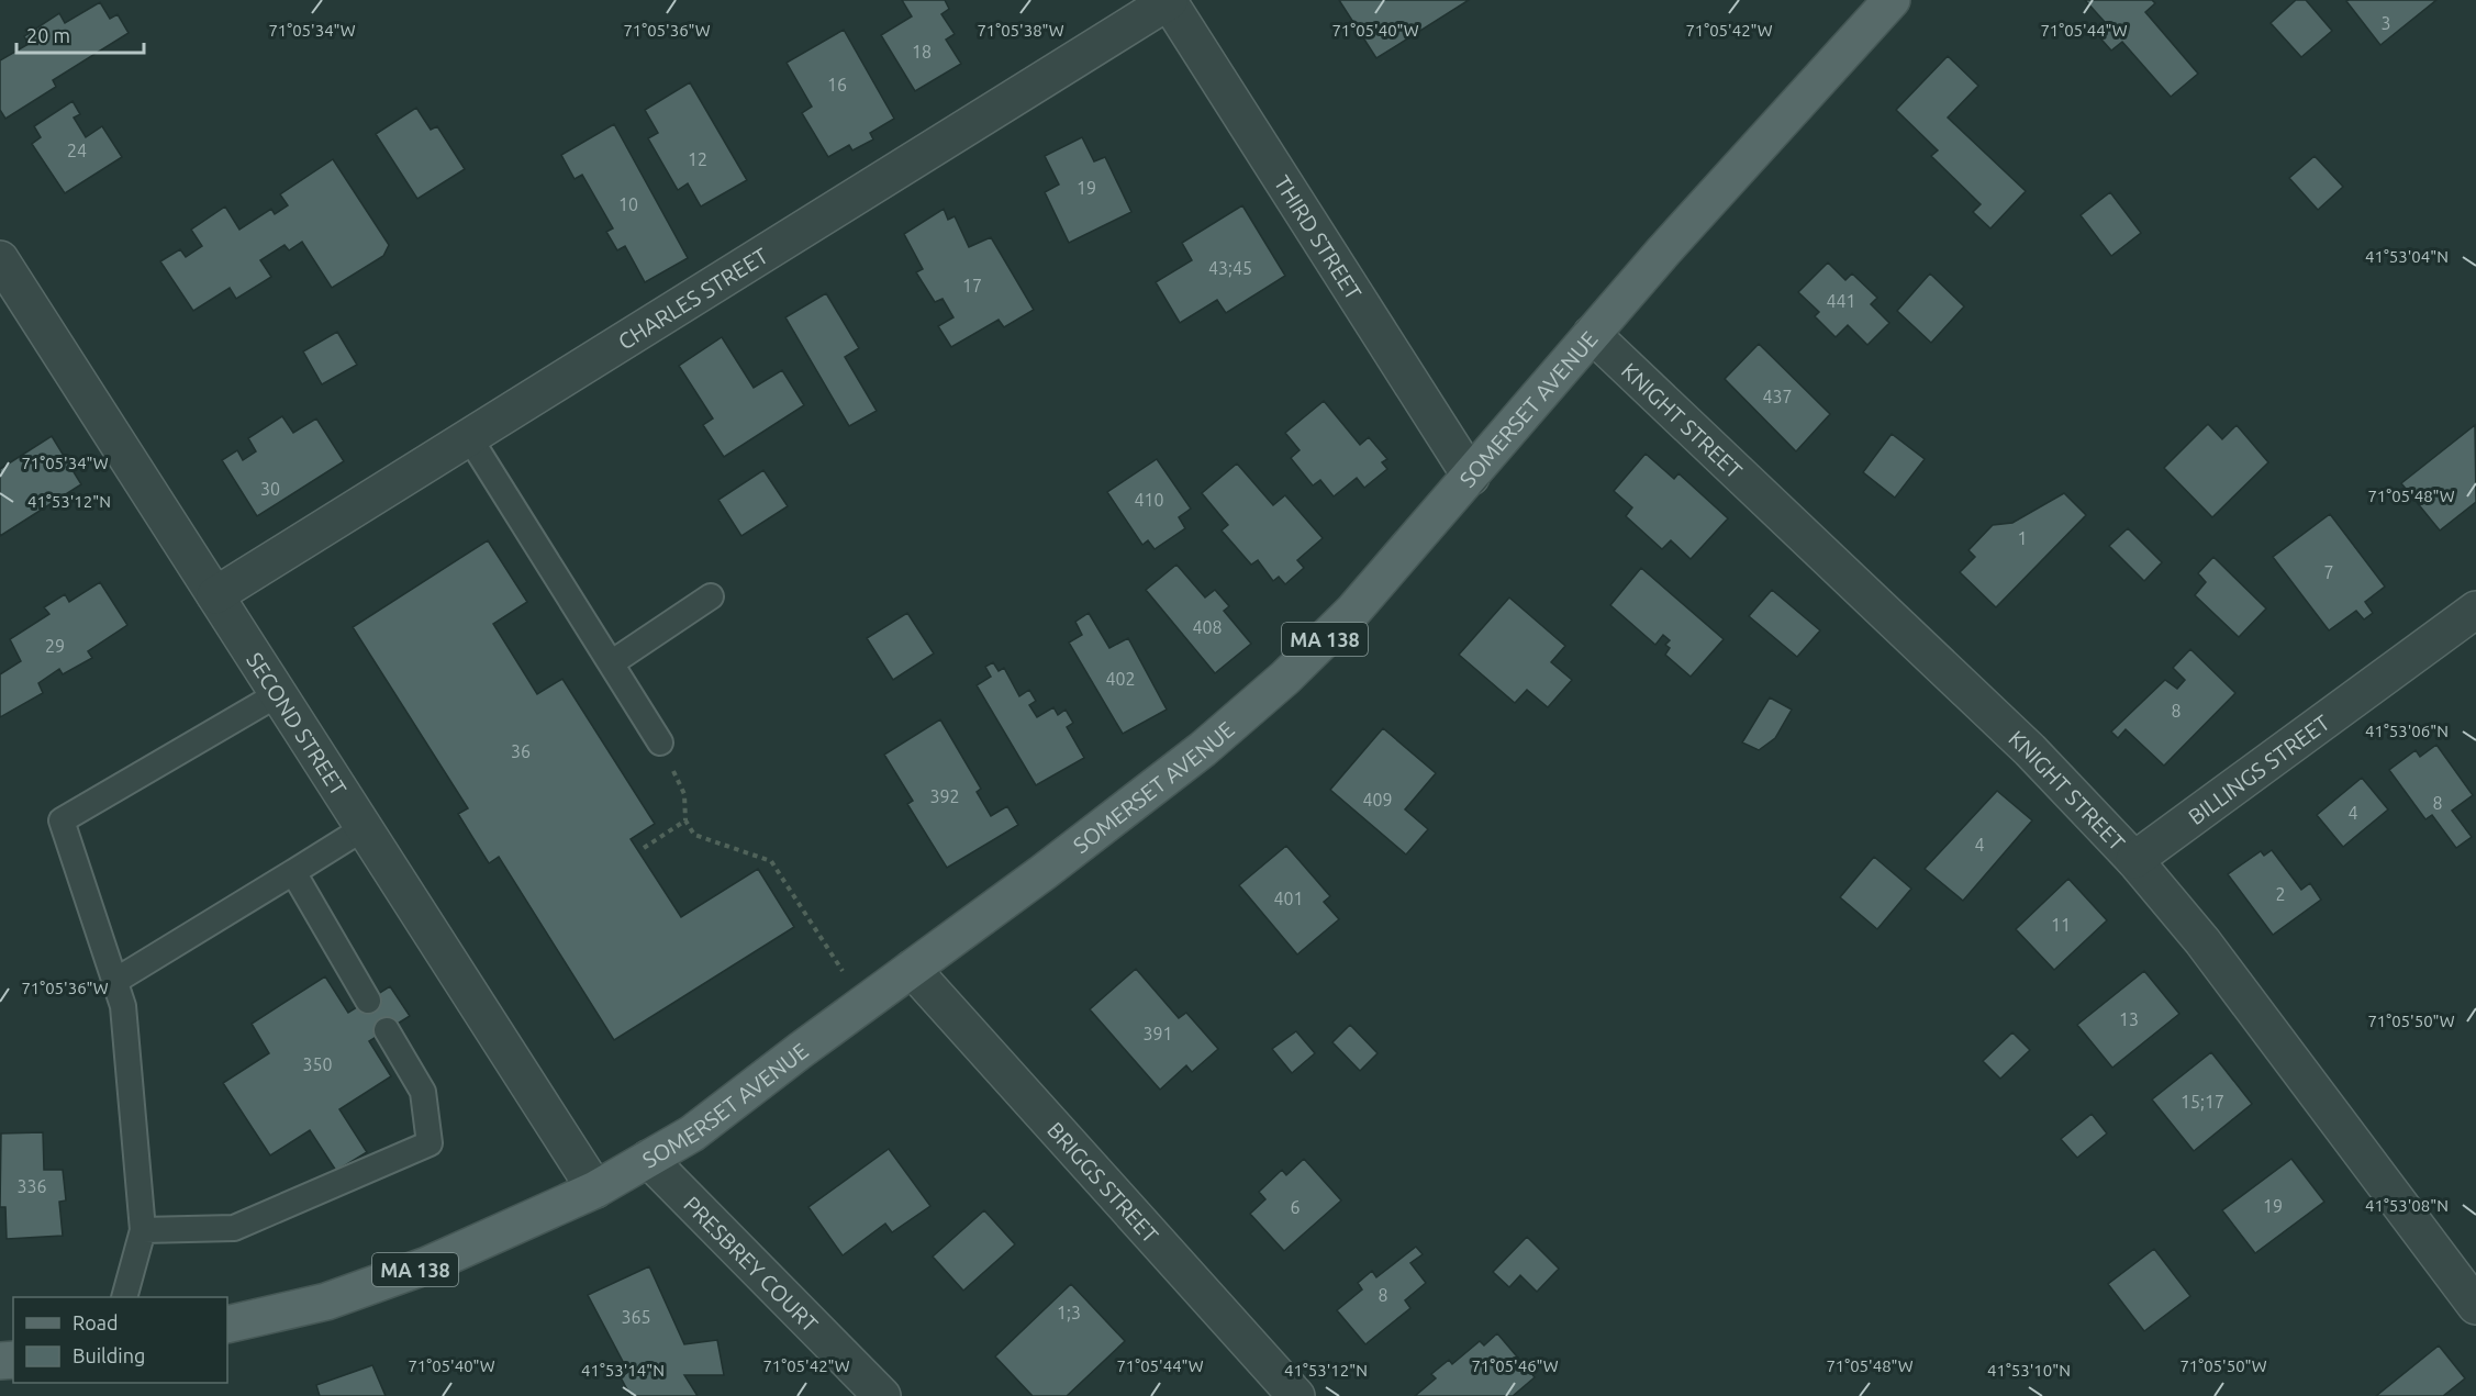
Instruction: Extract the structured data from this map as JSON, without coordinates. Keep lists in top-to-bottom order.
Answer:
{
  "streets": {
    "main road": ["SOMERSET AVENUE", "MA 138"],
    "street": [
      "THIRD STREET",
      "CHARLES STREET",
      "KNIGHT STREET",
      "SECOND STREET",
      "BILLINGS STREET",
      "BRIGGS STREET",
      "PRESBREY COURT"
    ]
  },
  "crossings": [
    ["THIRD STREET", "CHARLES STREET"],
    ["THIRD STREET", "SOMERSET AVENUE"],
    ["CHARLES STREET", "SECOND STREET"],
    ["SOMERSET AVENUE", "KNIGHT STREET"],
    ["SOMERSET AVENUE", "SECOND STREET"],
    ["SOMERSET AVENUE", "BRIGGS STREET"],
    ["SOMERSET AVENUE", "PRESBREY COURT"],
    ["KNIGHT STREET", "BILLINGS STREET"]
  ],
  "house_numbers": [
    "3",
    "18",
    "16",
    "24",
    "12",
    "19",
    "10",
    "43;45",
    "17",
    "441",
    "437",
    "30",
    "410",
    "1",
    "7",
    "408",
    "29",
    "402",
    "8",
    "36",
    "392",
    "409",
    "8",
    "4",
    "4",
    "2",
    "401",
    "11",
    "13",
    "391",
    "350",
    "15;17",
    "336",
    "19",
    "6",
    "8",
    "1;3",
    "365"
  ],
  "legend": ["Road", "Building"],
  "scale_bar": "20 m",
  "coordinates": [
    "71°05'34\"W",
    "71°05'36\"W",
    "71°05'38\"W",
    "71°05'40\"W",
    "71°05'42\"W",
    "71°05'44\"W",
    "41°53'04\"N",
    "71°05'48\"W",
    "41°53'12\"N",
    "41°53'06\"N",
    "71°05'50\"W",
    "41°53'08\"N",
    "71°05'46\"W",
    "41°53'14\"N",
    "41°53'10\"N"
  ]
}
